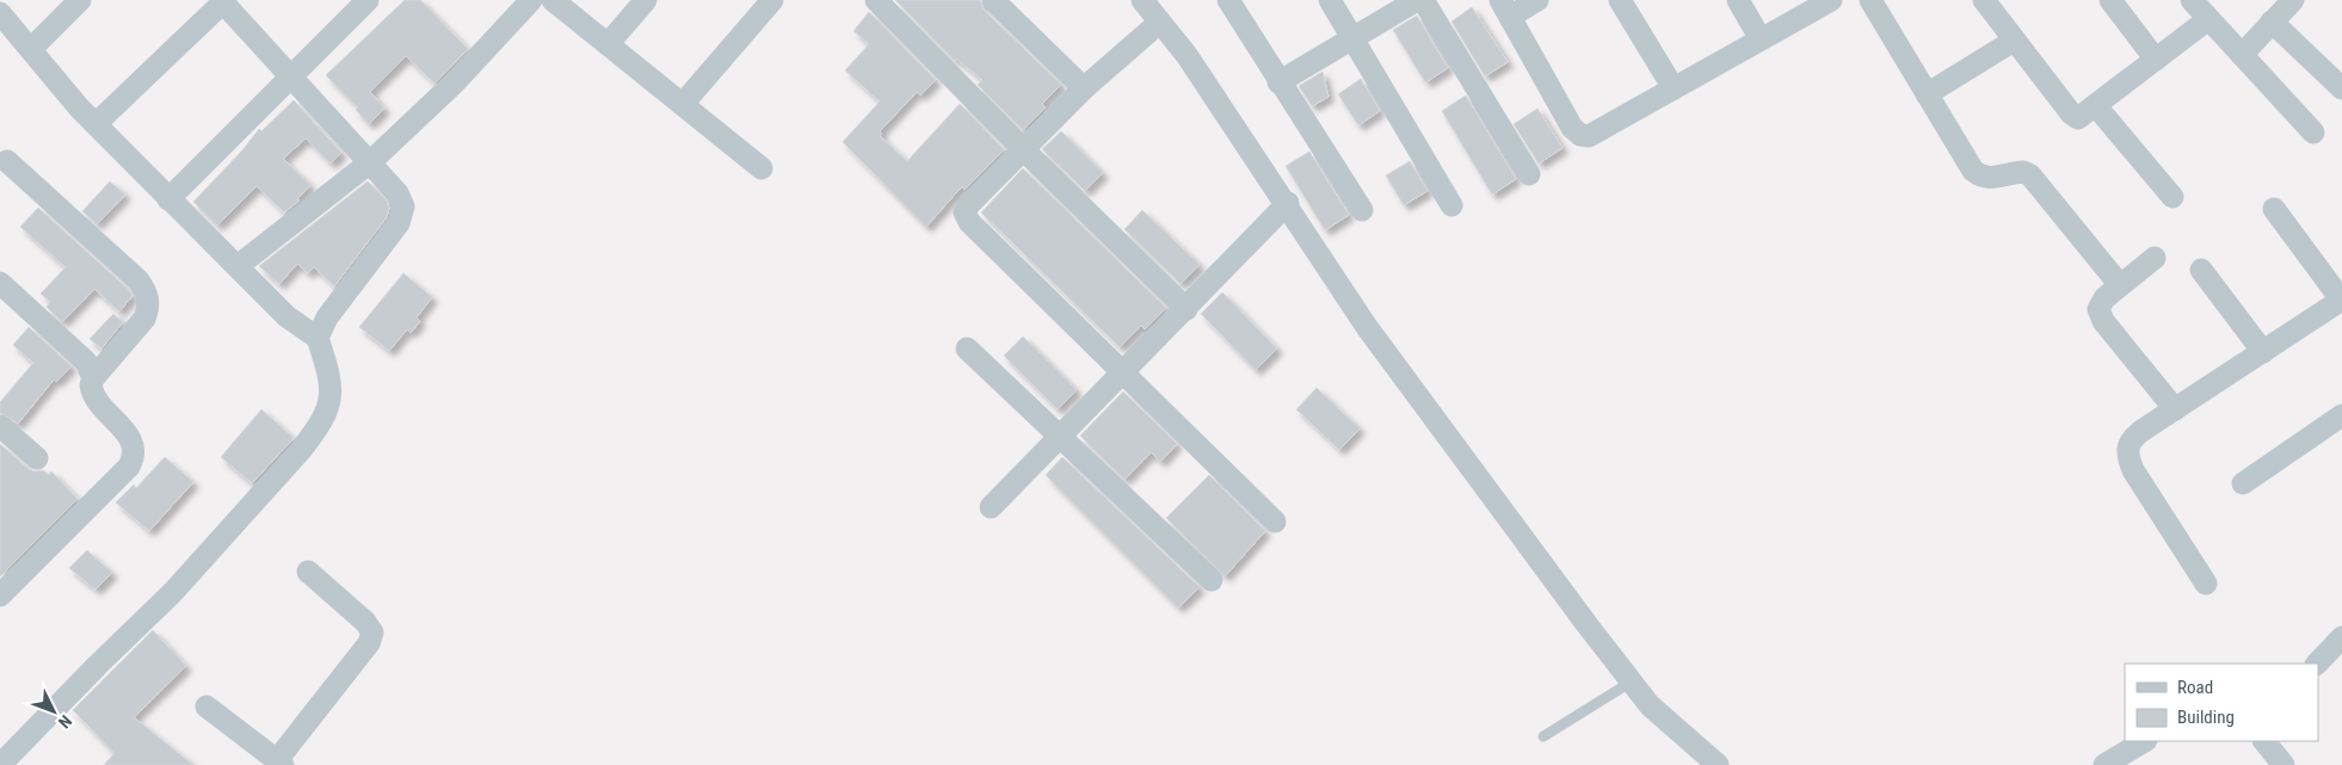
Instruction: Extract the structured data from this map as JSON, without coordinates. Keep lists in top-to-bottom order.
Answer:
{
  "legend": ["Road", "Building"],
  "north": "bottom right"
}
